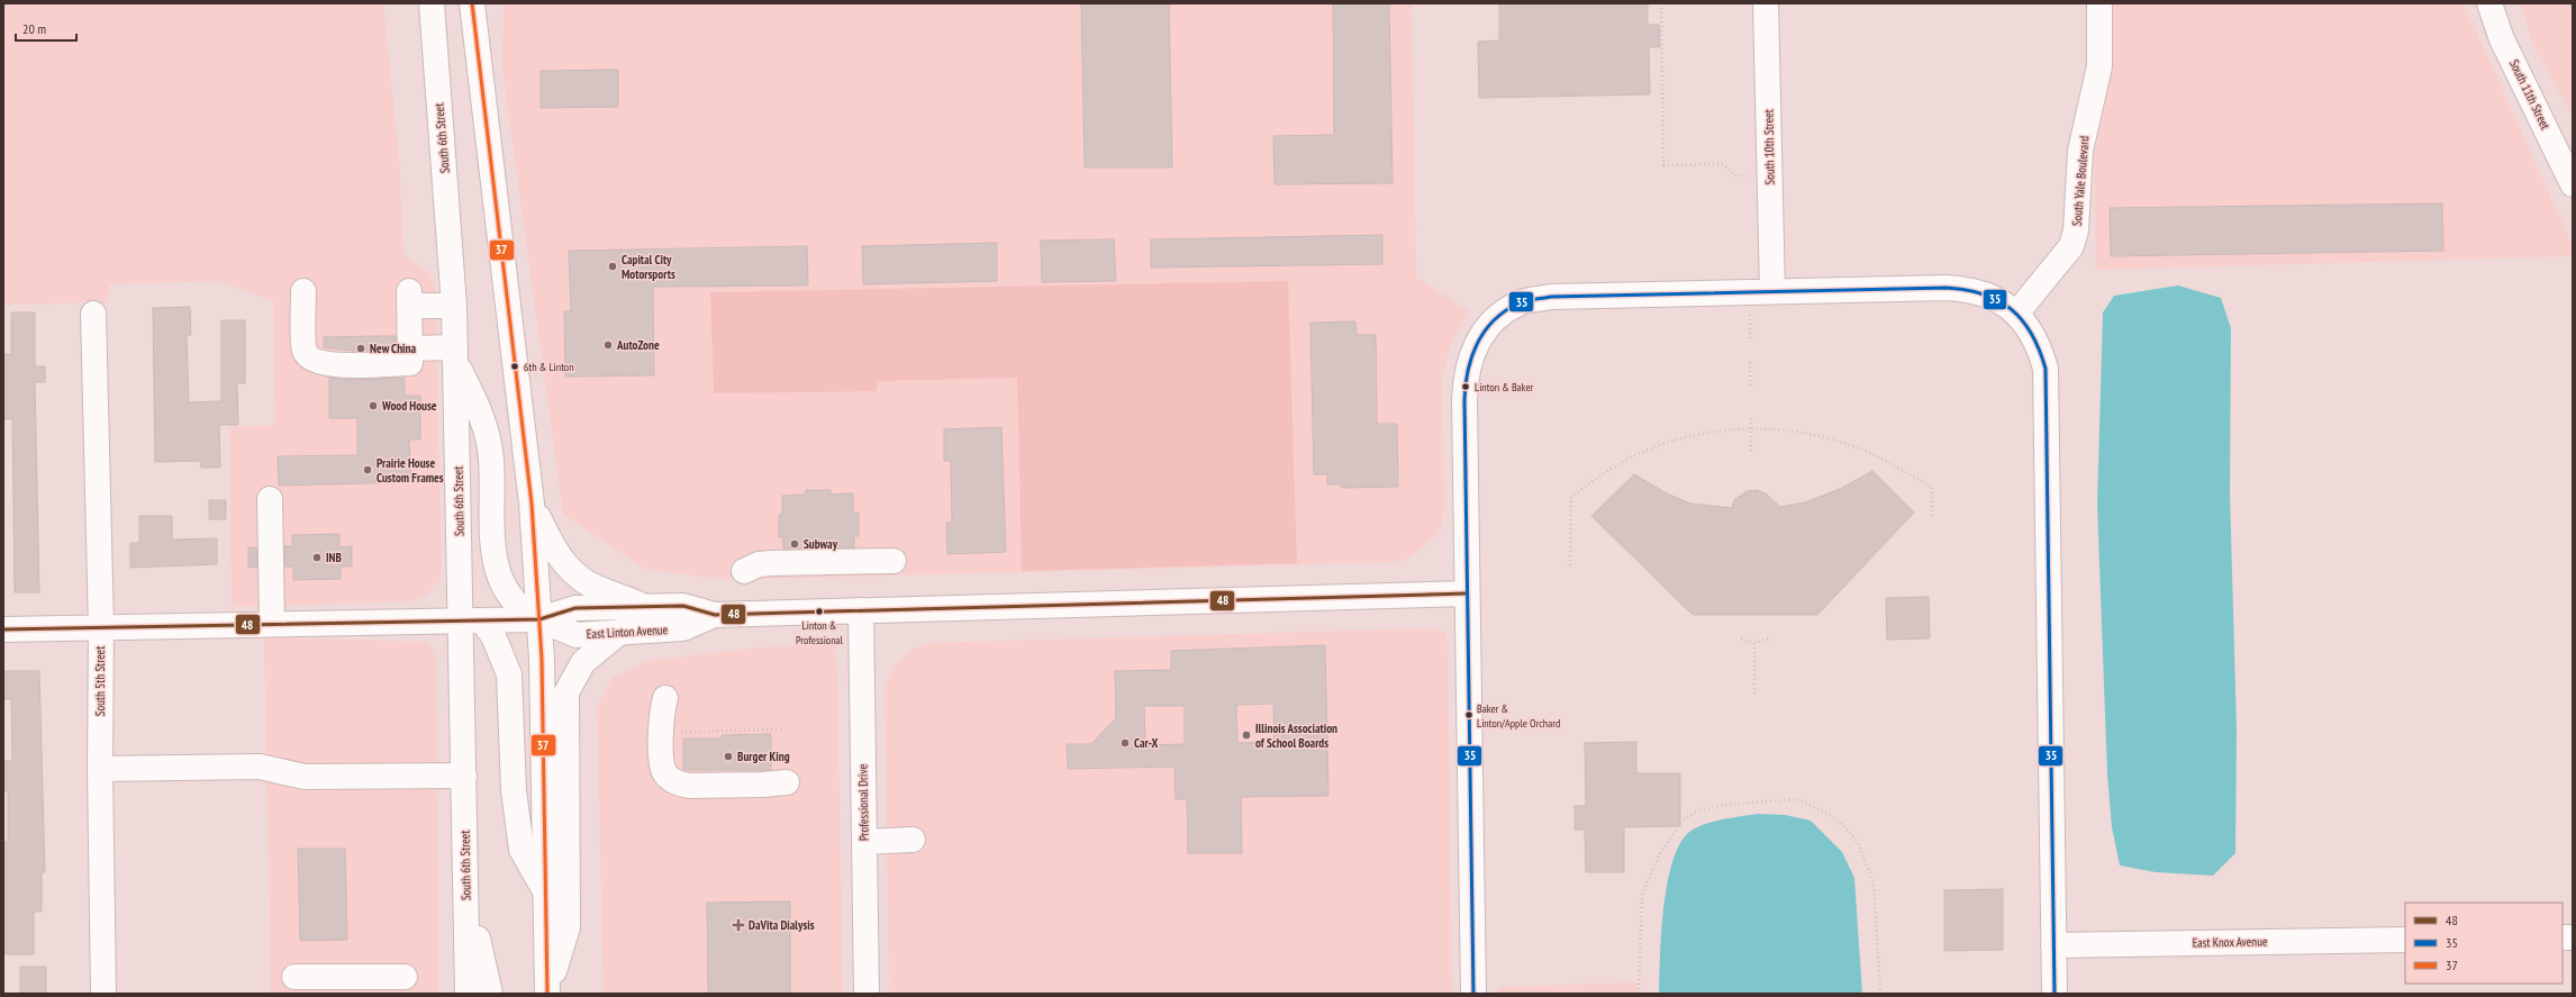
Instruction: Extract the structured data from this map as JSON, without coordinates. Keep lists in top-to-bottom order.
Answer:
{
  "streets": {
    "street": [
      "South 11th Street",
      "South 6th Street",
      "South 10th Street",
      "South Yale Boulevard",
      "East Linton Avenue",
      "South 5th Street",
      "Professional Drive",
      "East Knox Avenue"
    ]
  },
  "crossings": [
    ["South 6th Street", "East Linton Avenue"],
    ["East Linton Avenue", "South 5th Street"],
    ["East Linton Avenue", "Professional Drive"]
  ],
  "places": {
    "other": [
      "Capital City Motorsports",
      "AutoZone",
      "New China",
      "6th & Linton",
      "Linton & Baker",
      "Wood House",
      "Prairie House Custom Frames",
      "Subway",
      "INB",
      "Linton & Professional",
      "Baker & Linton/Apple Orchard",
      "Illinois Association of School Boards",
      "Car-X",
      "Burger King"
    ],
    "health": ["DaVita Dialysis"]
  },
  "lines": ["transit line 37", "transit line 35", "transit line 48"],
  "legend": ["48", "35", "37"],
  "scale_bar": "20 m"
}
